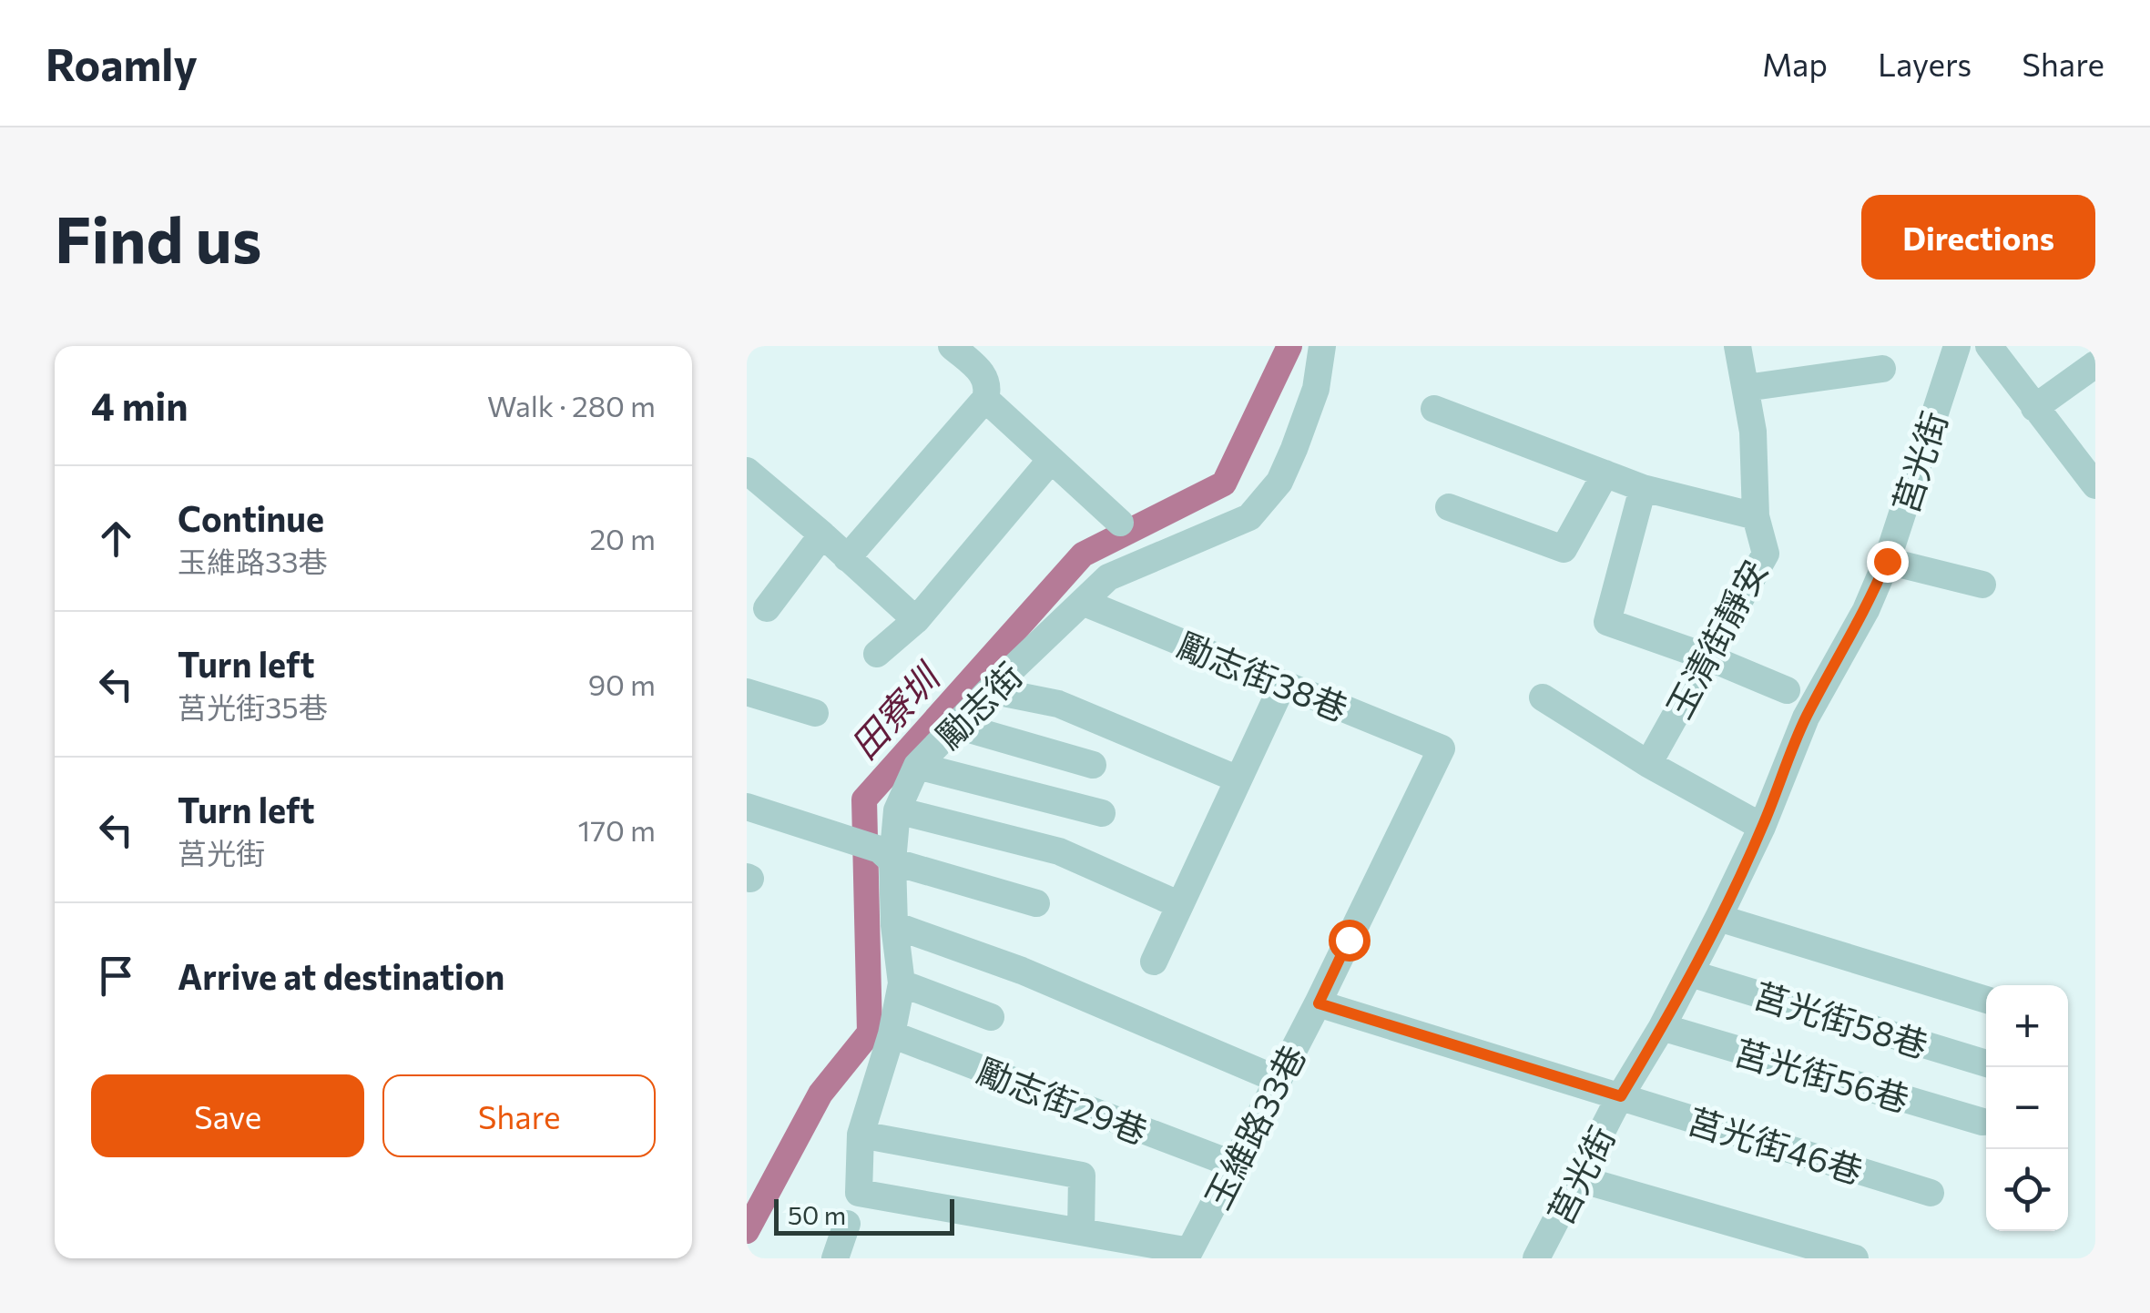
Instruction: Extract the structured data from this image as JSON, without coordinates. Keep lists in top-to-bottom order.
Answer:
{
  "streets": {
    "street": [
      "莒光街",
      "玉清街靜安",
      "勵志街38巷",
      "勵志街",
      "莒光街58巷",
      "莒光街56巷",
      "勵志街29巷",
      "玉維路33巷",
      "莒光街46巷"
    ]
  },
  "crossings": [
    ["莒光街", "莒光街58巷"],
    ["莒光街", "莒光街56巷"],
    ["莒光街", "莒光街46巷"],
    ["勵志街38巷", "勵志街"],
    ["勵志街38巷", "玉維路33巷"],
    ["勵志街", "勵志街29巷"],
    ["勵志街29巷", "玉維路33巷"],
    ["玉維路33巷", "莒光街46巷"]
  ],
  "water": ["田寮圳"],
  "scale_bar": "50 m",
  "page": {
    "header": "Roamly",
    "nav": ["Map", "Layers", "Share"],
    "buttons": [
      "Directions",
      ["Save", "Share"]
    ],
    "title": "Find us",
    "heading": ["4 min", "Walk · 280 m"],
    "list": [
      ["Continue", "玉維路33巷", "20 m"],
      ["Turn left", "莒光街35巷", "90 m"],
      ["Turn left", "莒光街", "170 m"],
      "Arrive at destination"
    ],
    "map_buttons": ["+", "−"],
    "scale": "50 m"
  }
}
